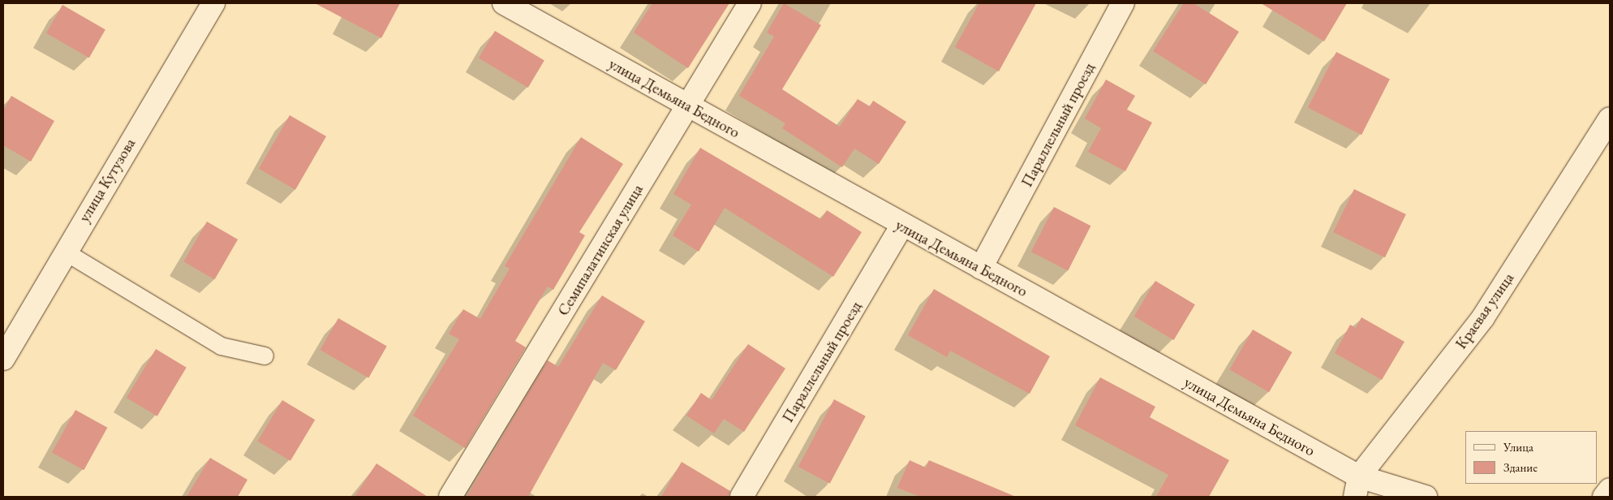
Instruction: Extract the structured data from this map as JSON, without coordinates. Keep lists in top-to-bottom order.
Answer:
{
  "streets": {
    "street": [
      "улица Демьяна Бедного",
      "Параллельный проезд",
      "улица Кутузова",
      "Семипалатинская улица",
      "Краевая улица"
    ]
  },
  "crossings": [
    ["улица Демьяна Бедного", "Параллельный проезд"],
    ["улица Демьяна Бедного", "Семипалатинская улица"],
    ["улица Демьяна Бедного", "Краевая улица"]
  ],
  "legend": ["Улица", "Здание"]
}
